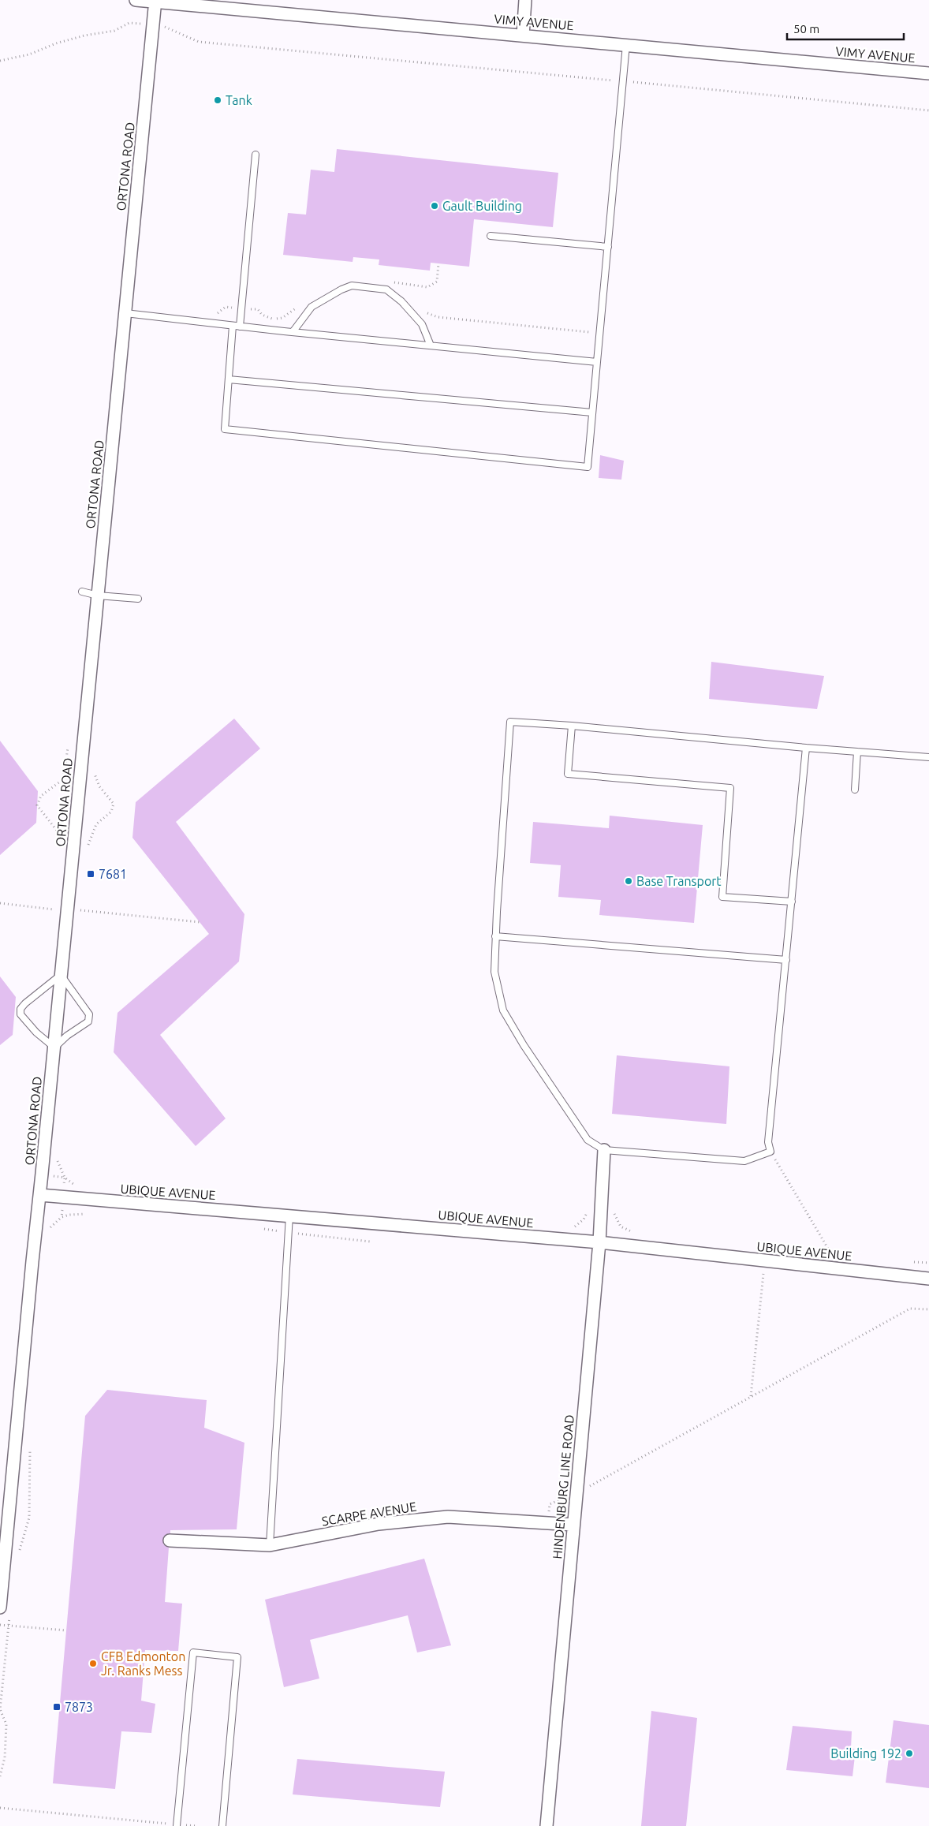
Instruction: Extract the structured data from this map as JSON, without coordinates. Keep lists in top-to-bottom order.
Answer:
{
  "streets": {
    "street": [
      "VIMY AVENUE",
      "ORTONA ROAD",
      "UBIQUE AVENUE",
      "HINDENBURG LINE ROAD",
      "SCARPE AVENUE"
    ]
  },
  "crossings": [
    ["VIMY AVENUE", "ORTONA ROAD"],
    ["ORTONA ROAD", "UBIQUE AVENUE"],
    ["UBIQUE AVENUE", "HINDENBURG LINE ROAD"],
    ["HINDENBURG LINE ROAD", "SCARPE AVENUE"]
  ],
  "places": {
    "other": [
      "Tank",
      "Gault Building",
      "Base Transport",
      "CFB Edmonton Jr. Ranks Mess",
      "Building 192"
    ],
    "transit": ["7681", "7873"]
  },
  "scale_bar": "50 m"
}
